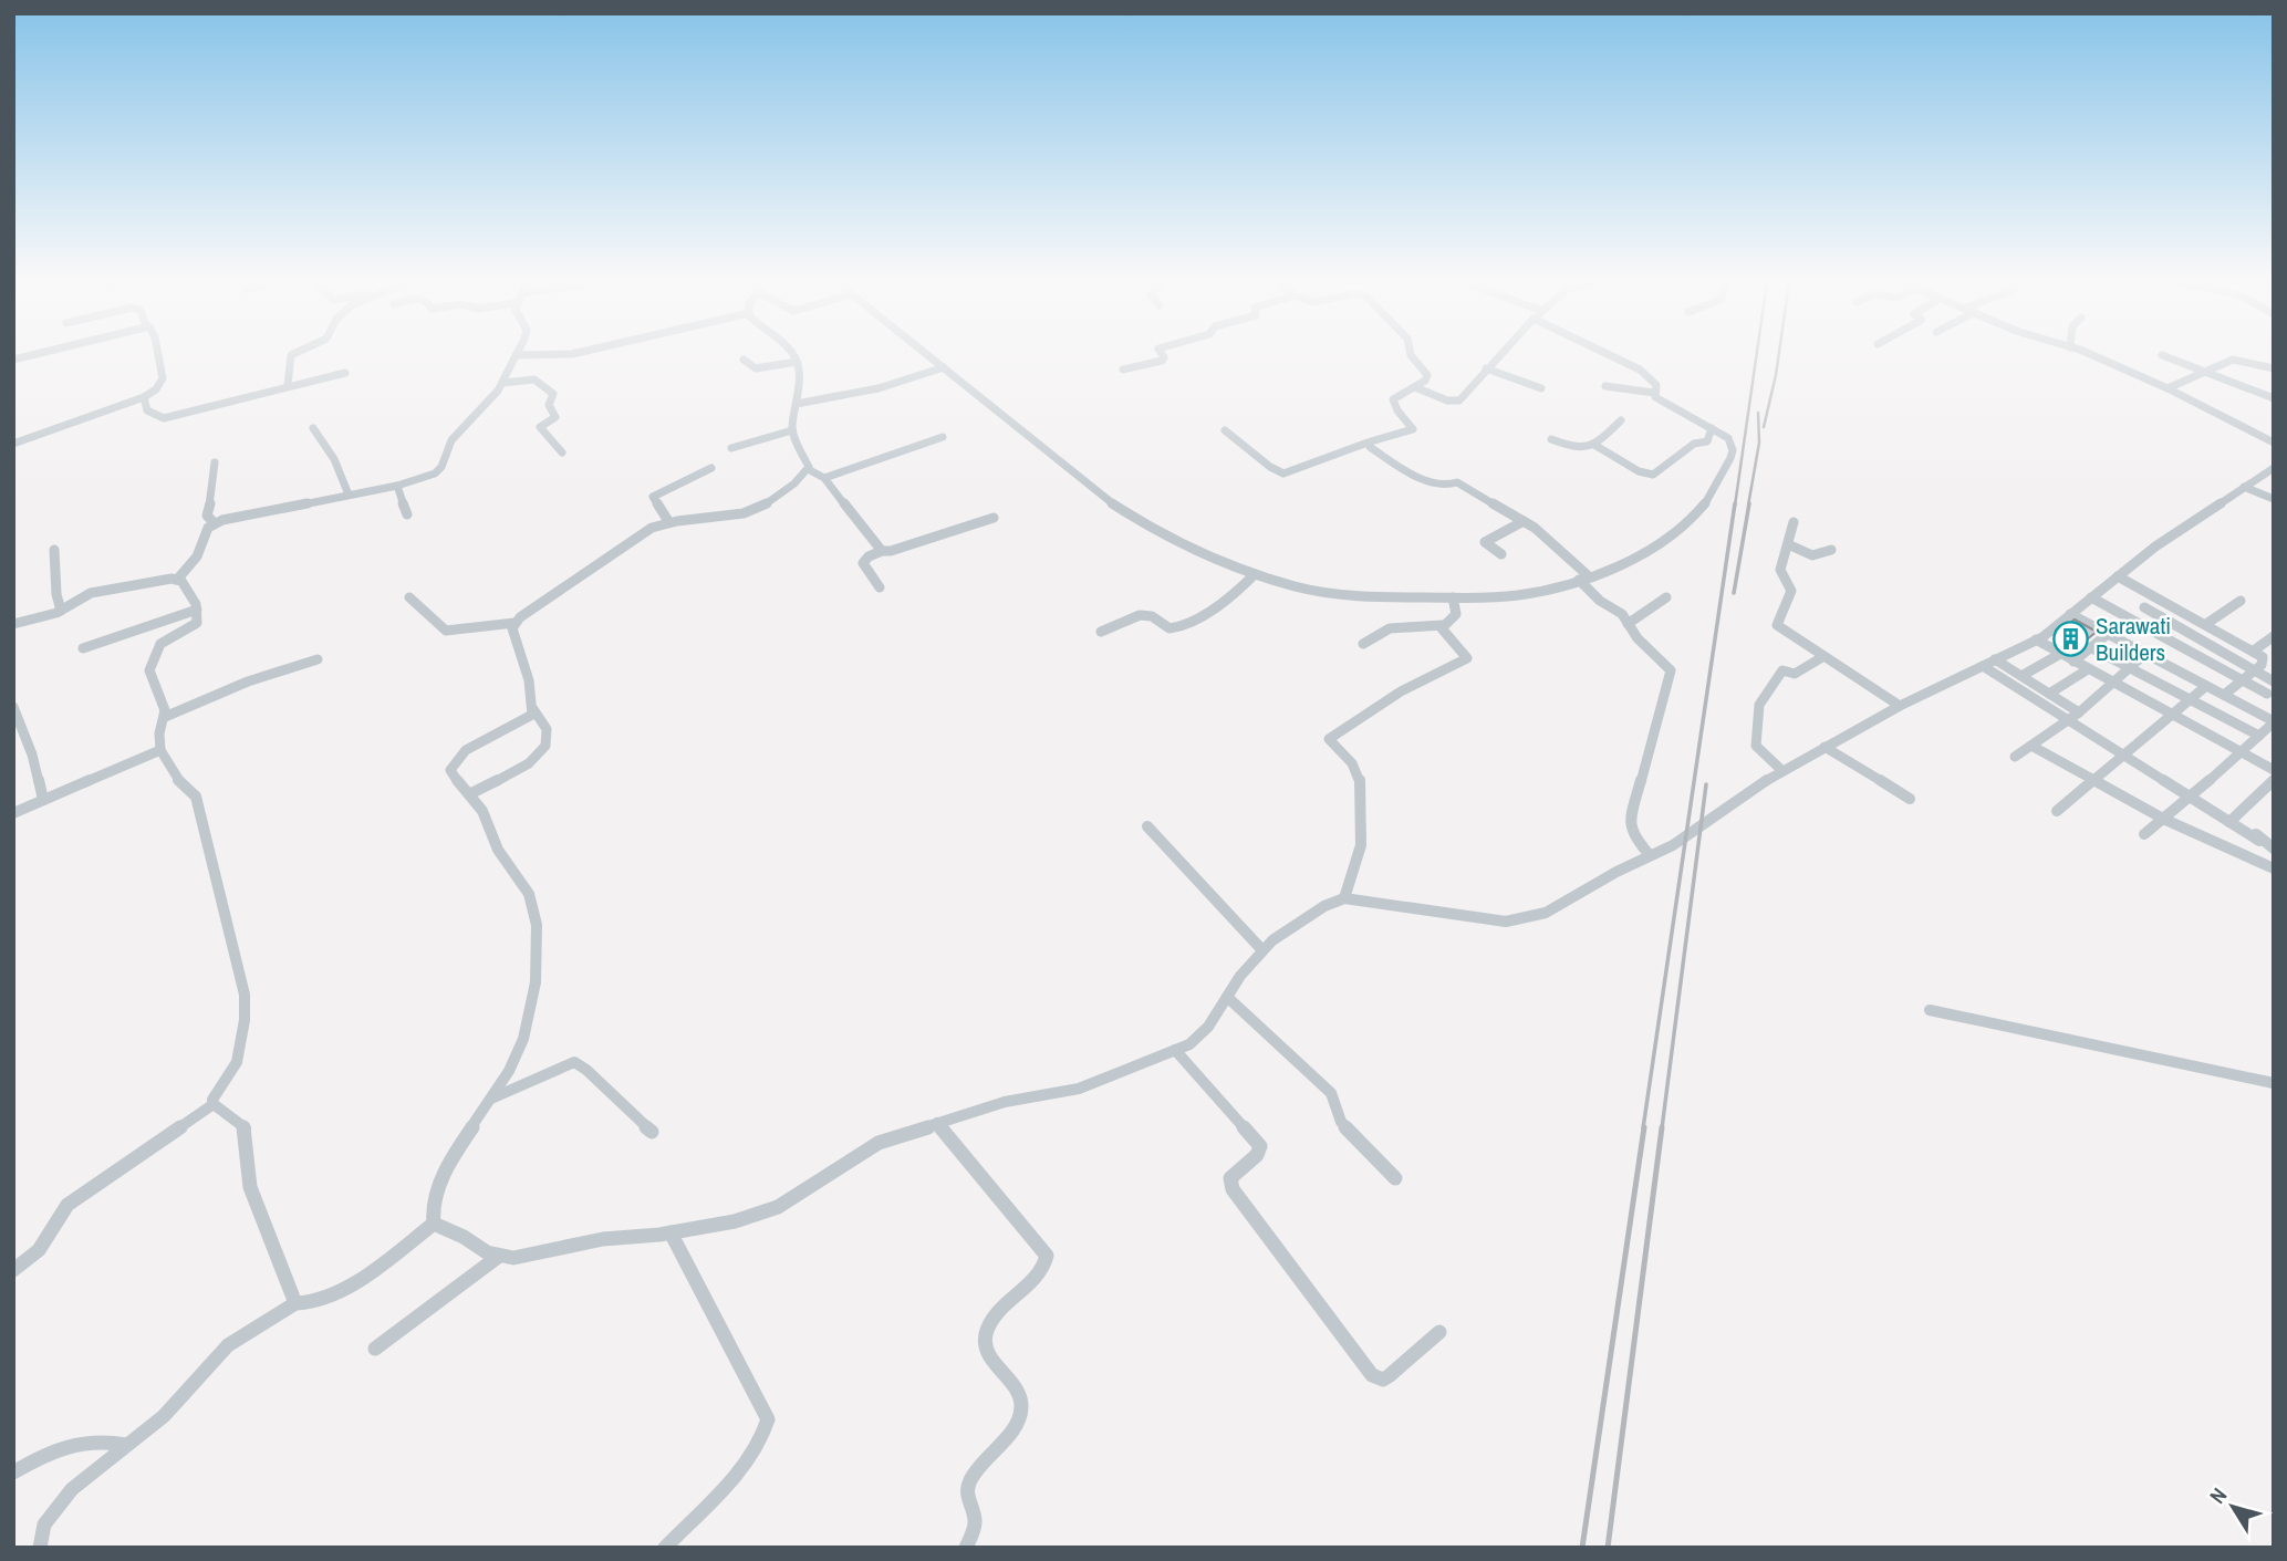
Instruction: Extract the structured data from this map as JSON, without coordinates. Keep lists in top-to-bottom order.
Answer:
{
  "places": {
    "building": ["Sarawati Builders"]
  },
  "north": "top left"
}
